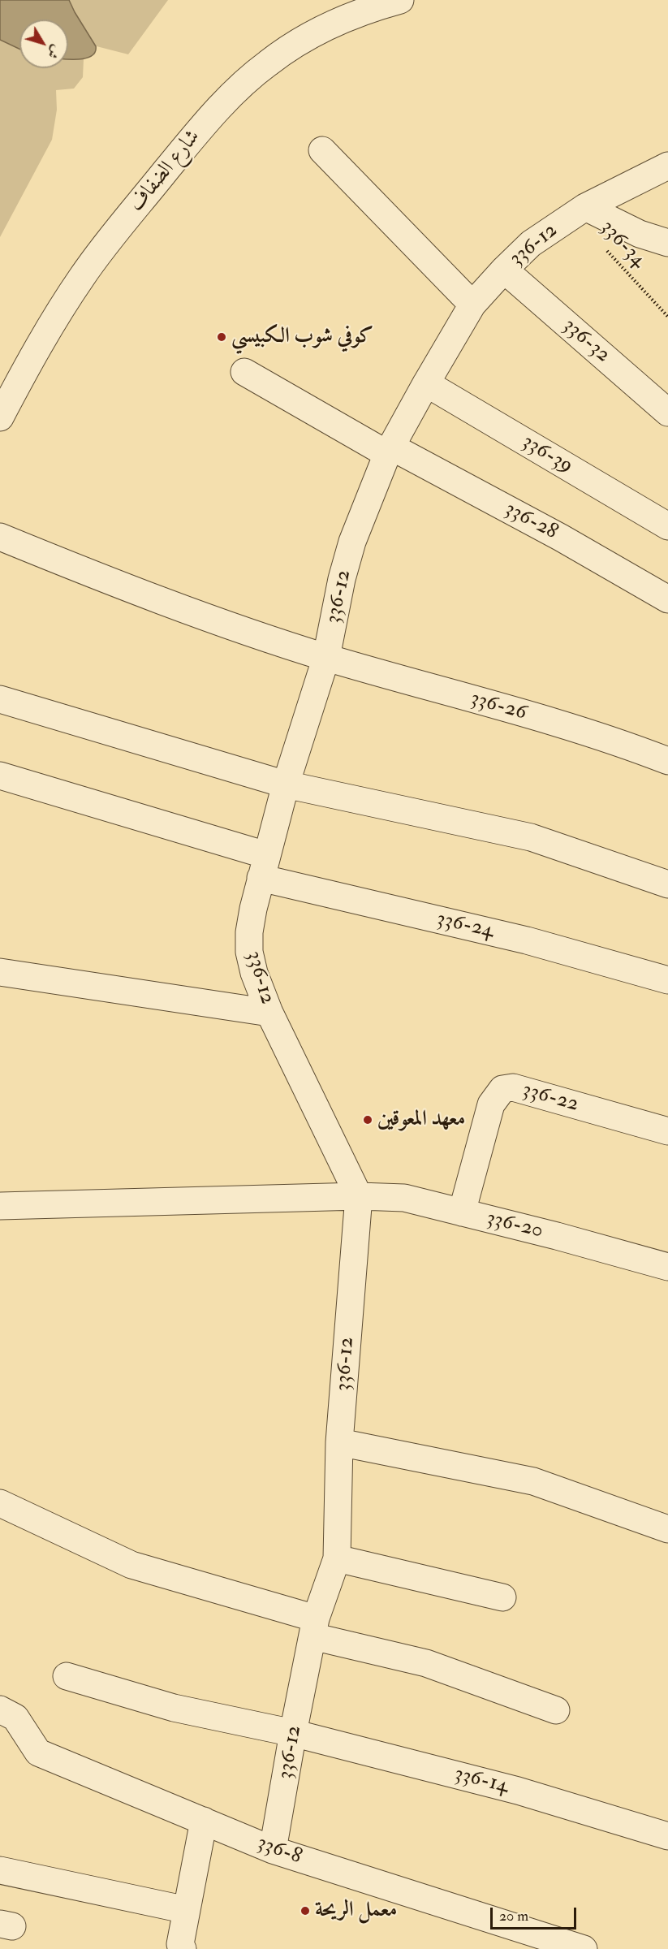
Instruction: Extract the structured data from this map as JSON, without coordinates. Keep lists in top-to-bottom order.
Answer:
{
  "streets": {
    "street": [
      "شارع الضفاف",
      "336-12",
      "336-32",
      "336-39",
      "336-28",
      "336-26",
      "336-24",
      "336-22",
      "336-20",
      "336-14",
      "336-8"
    ],
    "path": ["336-34"]
  },
  "crossings": [
    ["336-12", "336-32"],
    ["336-12", "336-39"],
    ["336-12", "336-28"],
    ["336-12", "336-26"],
    ["336-12", "336-24"],
    ["336-12", "336-20"],
    ["336-12", "336-14"],
    ["336-12", "336-8"],
    ["336-22", "336-20"]
  ],
  "places": ["كوفي شوب الكبيسي", "معهد المعوقين", "معمل الريحة"],
  "scale_bar": "20 m",
  "north": "bottom right"
}
